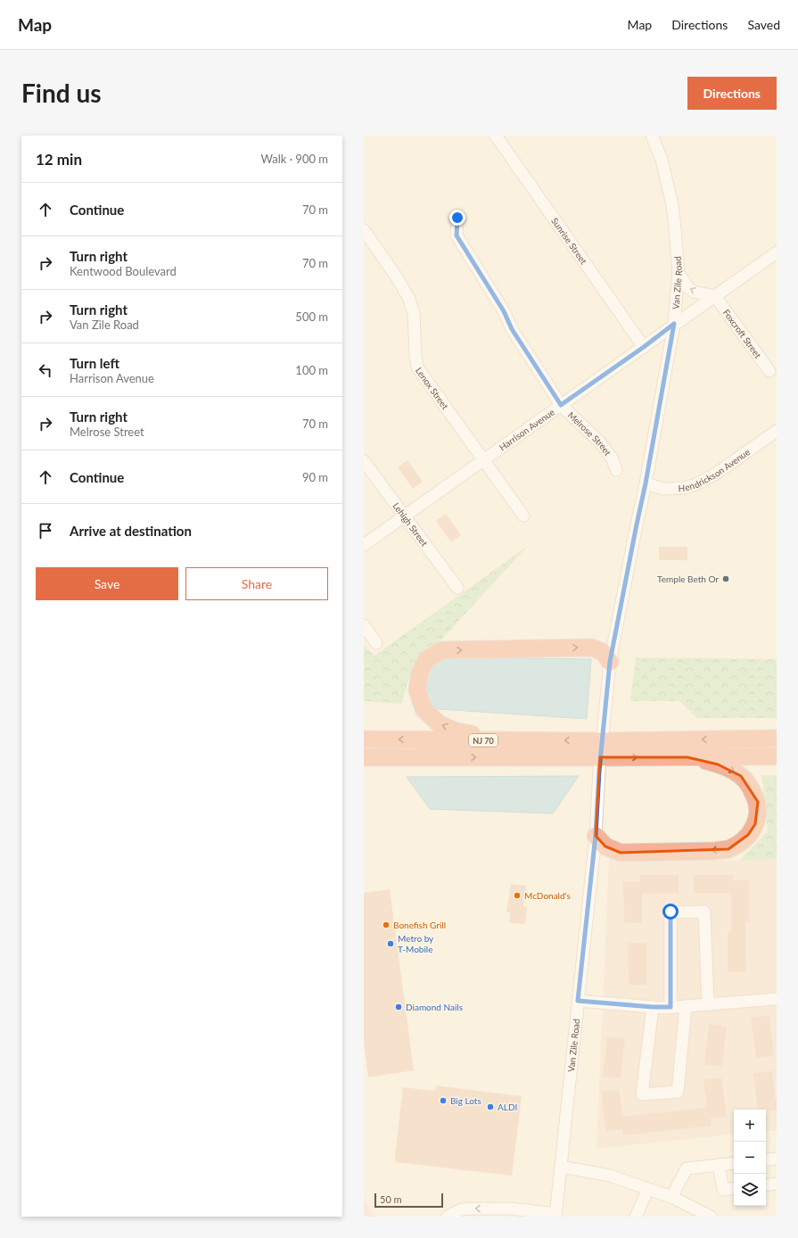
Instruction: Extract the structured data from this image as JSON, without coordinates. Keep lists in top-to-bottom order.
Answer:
{
  "streets": {
    "highway": ["NJ 70"],
    "street": [
      "Sunrise Street",
      "Van Zile Road",
      "Foxcroft Street",
      "Lenox Street",
      "Harrison Avenue",
      "Melrose Street",
      "Hendrickson Avenue",
      "Lehigh Street"
    ]
  },
  "crossings": [
    ["Sunrise Street", "Harrison Avenue"],
    ["Van Zile Road", "Harrison Avenue"],
    ["Van Zile Road", "Hendrickson Avenue"],
    ["Van Zile Road", "NJ 70"],
    ["Foxcroft Street", "Harrison Avenue"],
    ["Lenox Street", "Harrison Avenue"],
    ["Harrison Avenue", "Melrose Street"],
    ["Harrison Avenue", "Lehigh Street"]
  ],
  "places": [
    "Temple Beth Or",
    "McDonald's",
    "Bonefish Grill",
    "Metro by T-Mobile",
    "Diamond Nails",
    "Big Lots",
    "ALDI"
  ],
  "scale_bar": "50 m",
  "page": {
    "header": "Map",
    "nav": ["Map", "Directions", "Saved"],
    "buttons": [
      "Directions",
      ["Save", "Share"]
    ],
    "title": "Find us",
    "heading": ["12 min", "Walk · 900 m"],
    "list": [
      ["Continue", "70 m"],
      ["Turn right", "Kentwood Boulevard", "70 m"],
      ["Turn right", "Van Zile Road", "500 m"],
      ["Turn left", "Harrison Avenue", "100 m"],
      ["Turn right", "Melrose Street", "70 m"],
      ["Continue", "90 m"],
      "Arrive at destination"
    ],
    "map_buttons": ["+", "−"],
    "scale": "50 m"
  }
}
